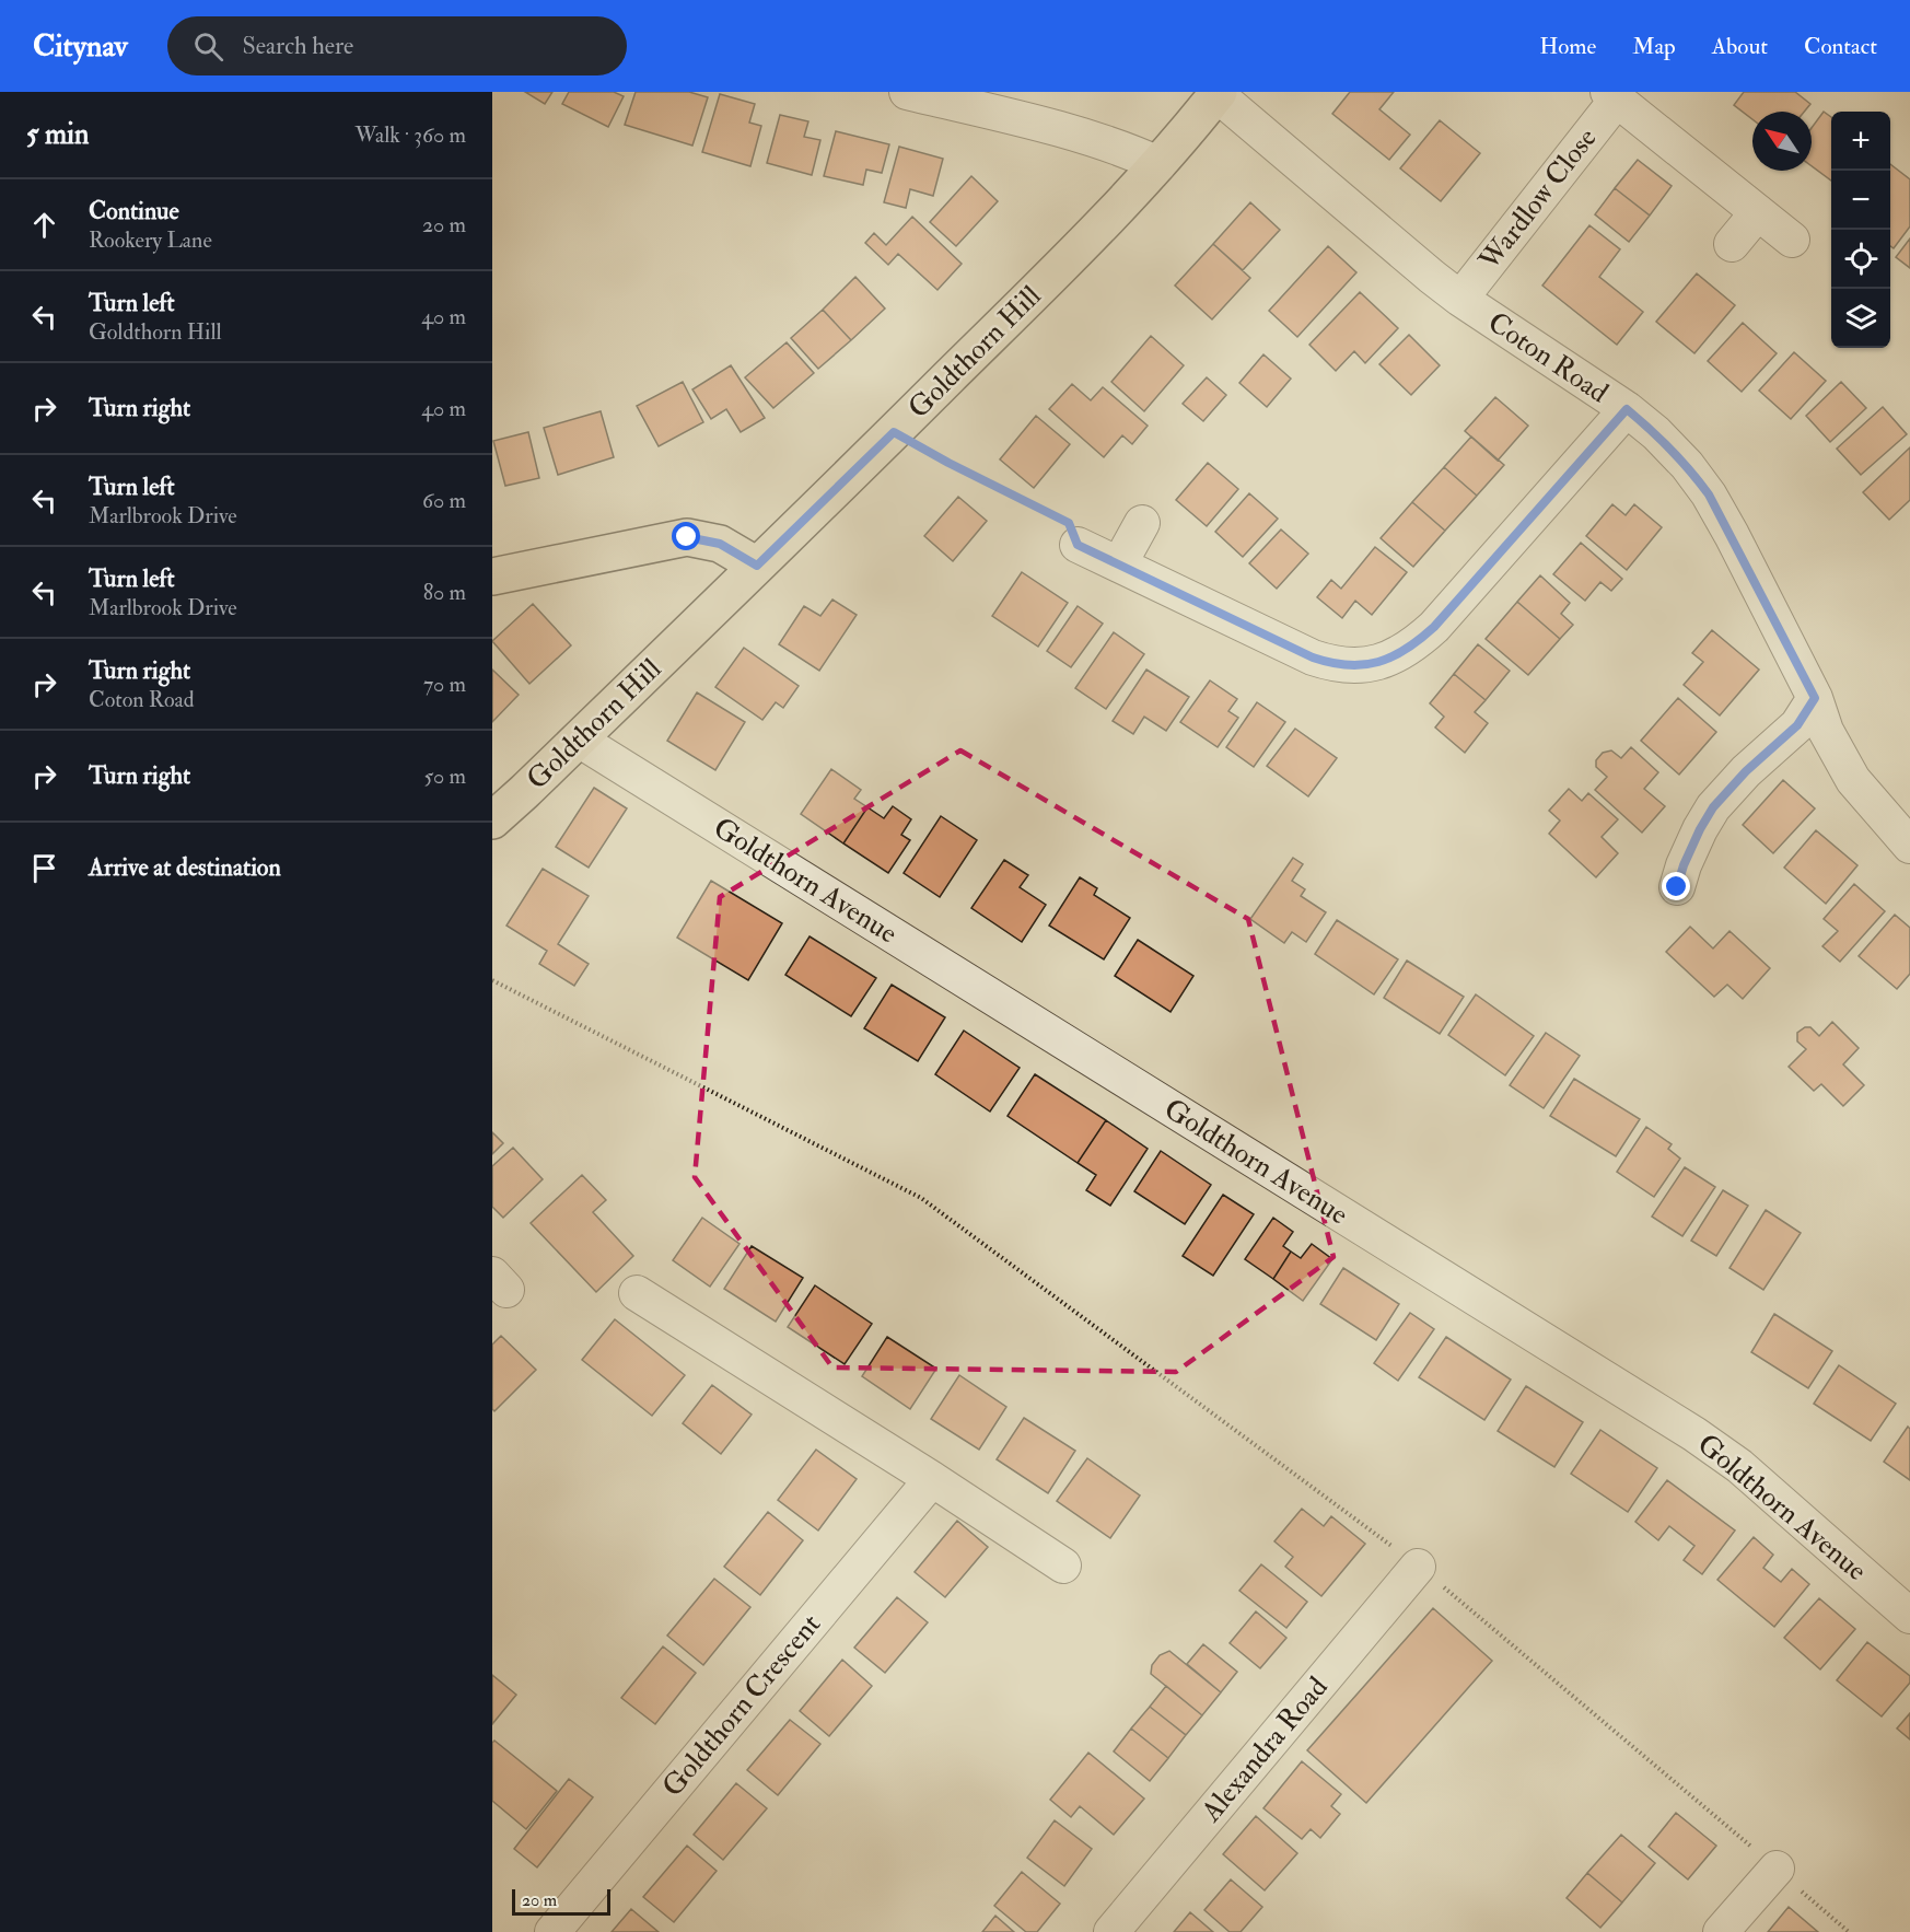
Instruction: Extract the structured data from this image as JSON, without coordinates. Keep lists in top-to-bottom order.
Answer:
{
  "streets": {
    "main road": ["Goldthorn Hill"],
    "street": [
      "Wardlow Close",
      "Coton Road",
      "Goldthorn Avenue",
      "Goldthorn Crescent",
      "Alexandra Road"
    ]
  },
  "crossings": [
    ["Wardlow Close", "Coton Road"],
    ["Goldthorn Hill", "Coton Road"],
    ["Goldthorn Hill", "Goldthorn Avenue"]
  ],
  "scale_bar": "20 m",
  "north": "top left",
  "page": {
    "header": "Citynav",
    "search": "Search here",
    "nav": [
      "Home",
      "Map",
      "About",
      "Contact"
    ],
    "heading": ["5 min", "Walk · 360 m"],
    "map_buttons": ["+", "−"],
    "list": [
      ["Continue", "Rookery Lane", "20 m"],
      ["Turn left", "Goldthorn Hill", "40 m"],
      ["Turn right", "40 m"],
      ["Turn left", "Marlbrook Drive", "60 m"],
      ["Turn left", "Marlbrook Drive", "80 m"],
      ["Turn right", "Coton Road", "70 m"],
      ["Turn right", "50 m"],
      "Arrive at destination"
    ],
    "scale": "20 m"
  }
}
